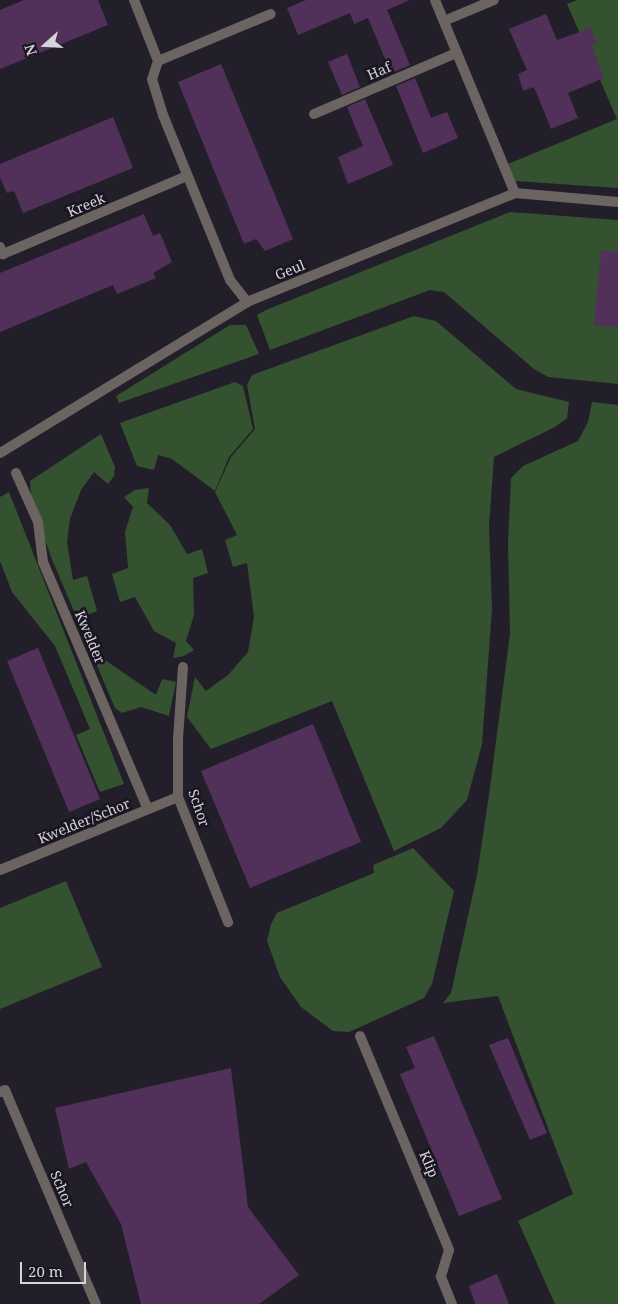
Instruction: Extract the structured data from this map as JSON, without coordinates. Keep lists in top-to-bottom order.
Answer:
{
  "streets": {
    "street": [
      "Haf",
      "Kreek",
      "Geul",
      "Kwelder",
      "Schor",
      "Kwelder/Schor",
      "Klip"
    ]
  },
  "crossings": [
    ["Kwelder", "Kwelder/Schor"],
    ["Schor", "Kwelder/Schor"]
  ],
  "scale_bar": "20 m",
  "north": "left"
}
